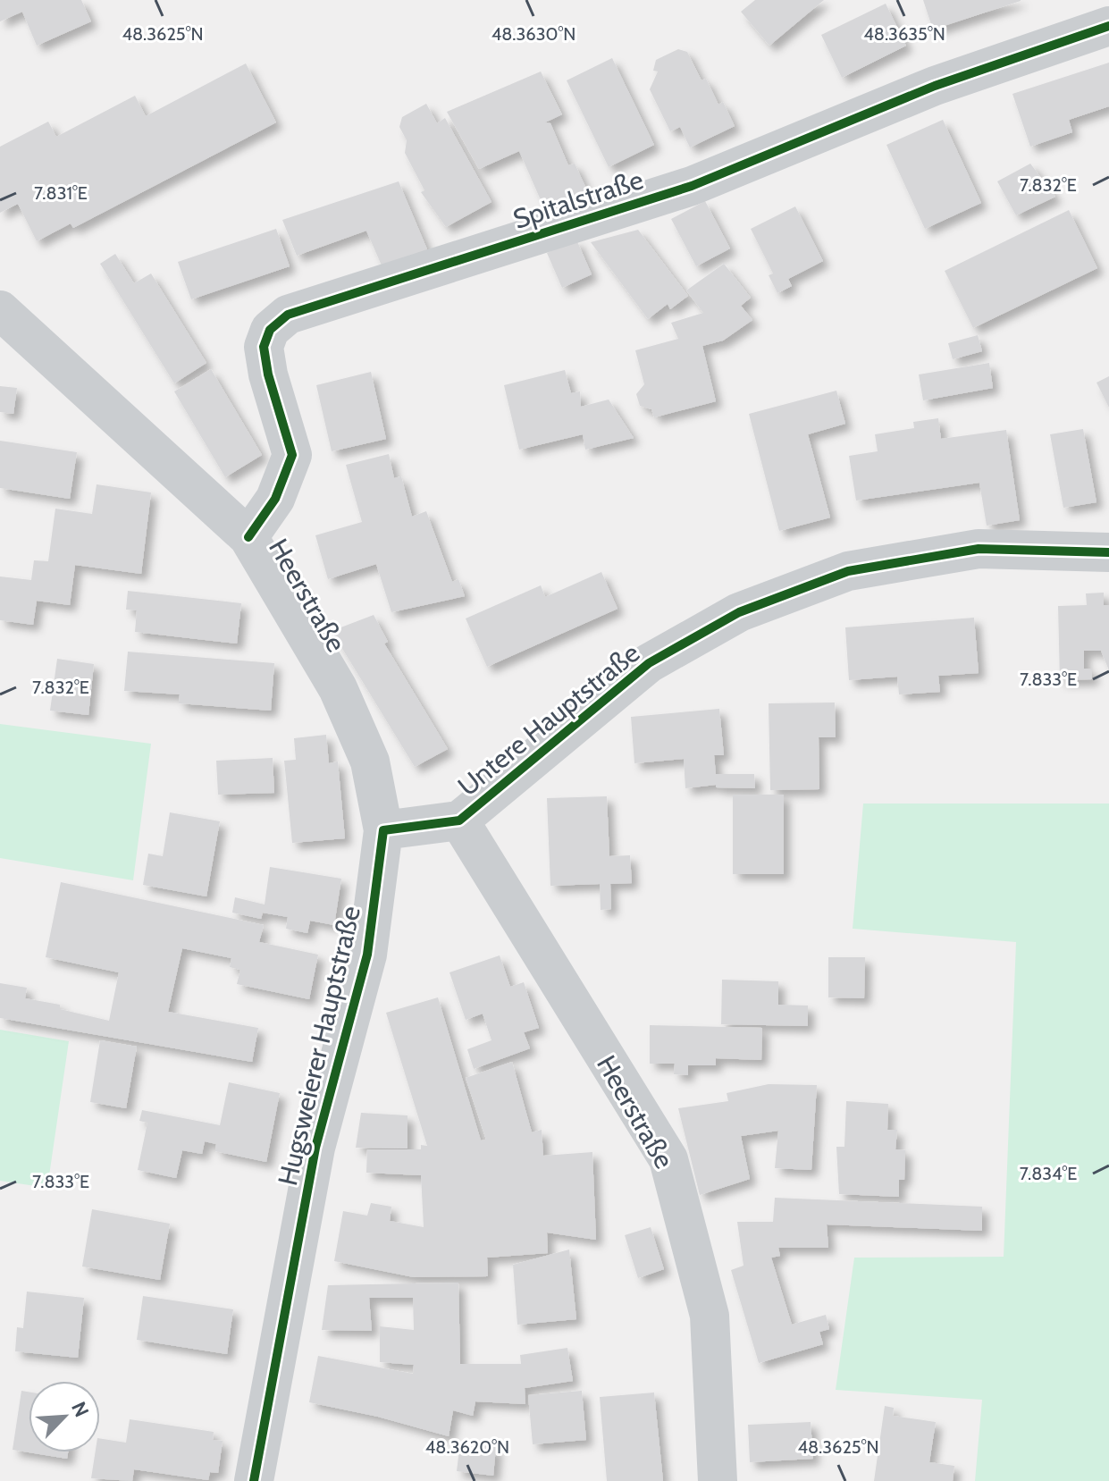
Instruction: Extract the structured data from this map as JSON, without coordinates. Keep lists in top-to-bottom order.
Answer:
{
  "streets": {
    "street": [
      "Spitalstraße",
      "Heerstraße",
      "Untere Hauptstraße",
      "Hugsweierer Hauptstraße"
    ]
  },
  "crossings": [
    ["Spitalstraße", "Heerstraße"],
    ["Heerstraße", "Untere Hauptstraße"],
    ["Heerstraße", "Hugsweierer Hauptstraße"],
    ["Untere Hauptstraße", "Hugsweierer Hauptstraße"]
  ],
  "north": "top right",
  "coordinates": [
    "48.3625°N",
    "48.3630°N",
    "48.3635°N",
    "7.832°E",
    "7.831°E",
    "7.833°E",
    "7.834°E",
    "48.3620°N"
  ]
}
